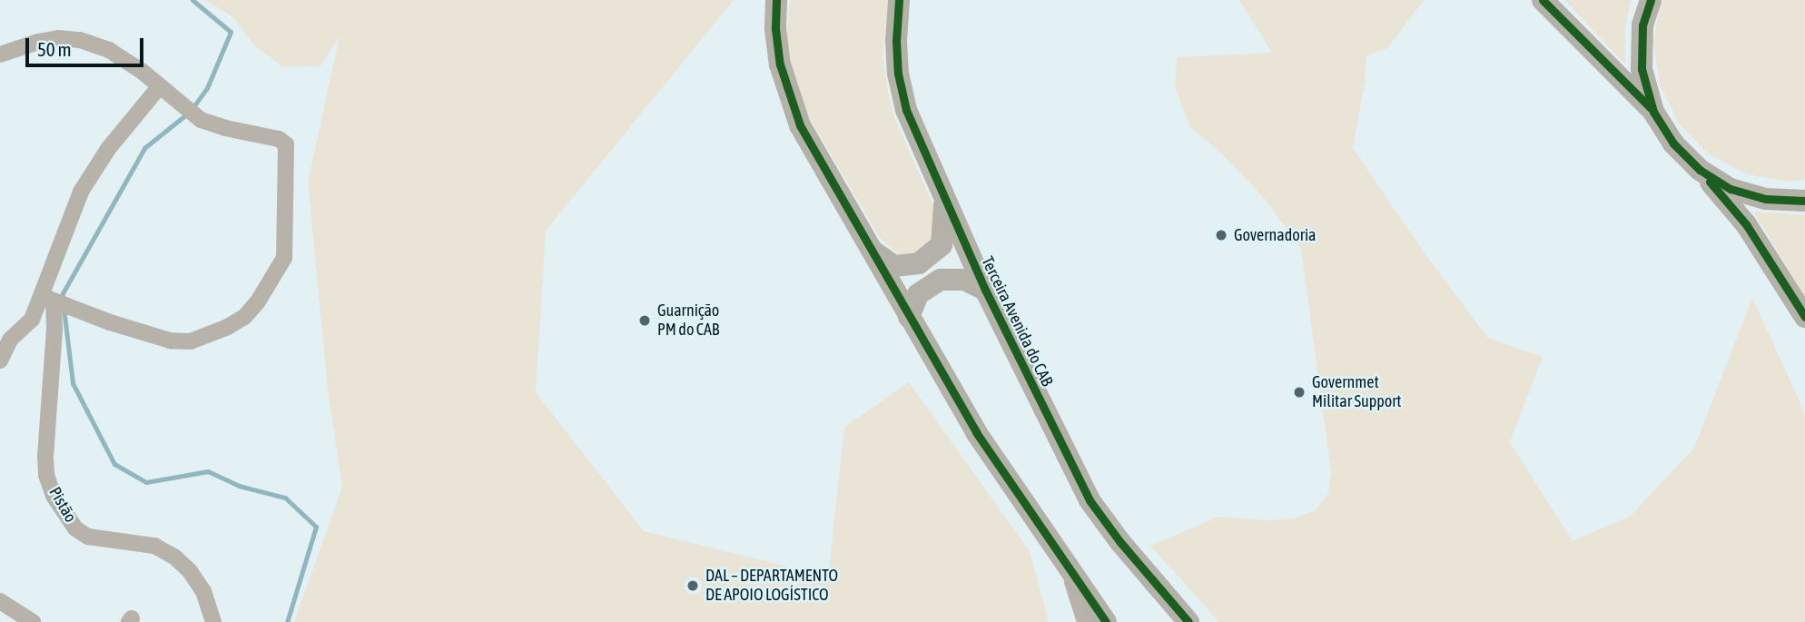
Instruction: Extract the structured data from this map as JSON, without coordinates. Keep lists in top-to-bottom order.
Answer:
{
  "streets": {
    "main road": ["Terceira Avenida do CAB"],
    "street": ["Pistão"]
  },
  "places": [
    "Governadoria",
    "Guarnição PM do CAB",
    "Governmet Militar Support",
    "DAL – DEPARTAMENTO DE APOIO LOGÍSTICO"
  ],
  "scale_bar": "50 m"
}
